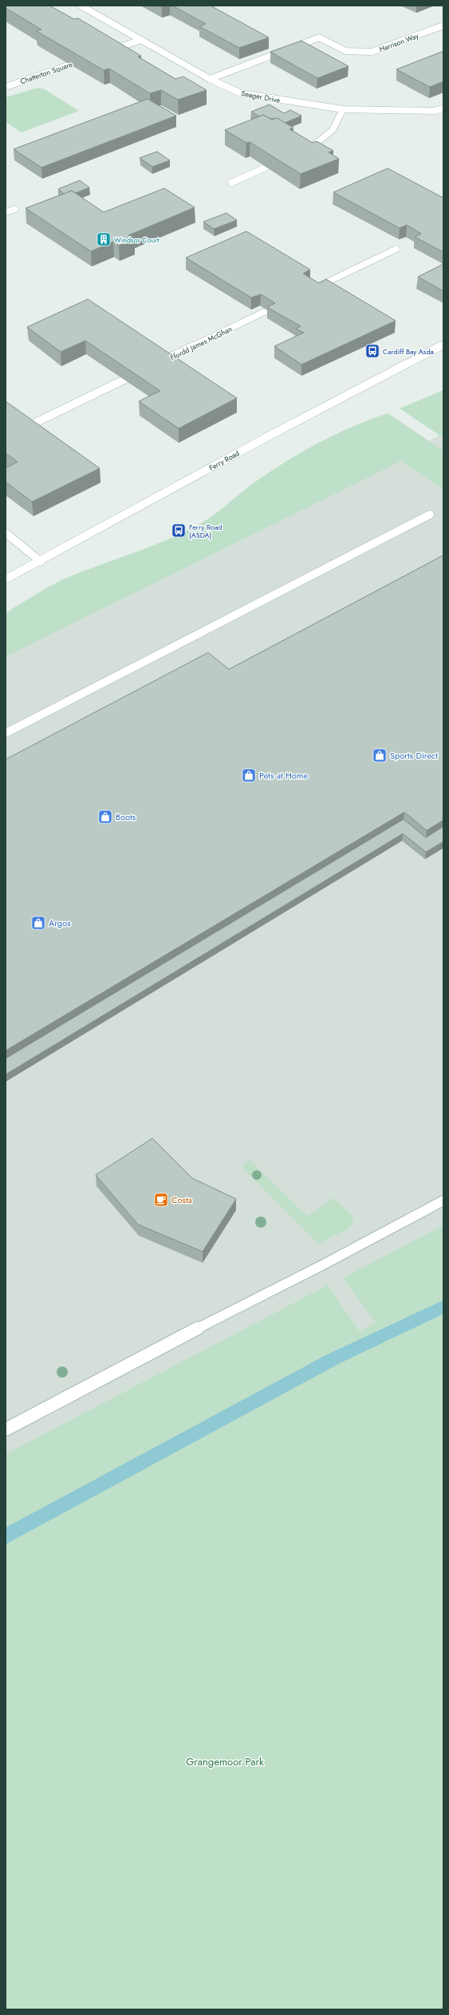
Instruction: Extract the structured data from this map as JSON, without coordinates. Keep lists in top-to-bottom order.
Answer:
{
  "streets": {
    "street": [
      "Harrison Way",
      "Chatterton Square",
      "Seager Drive",
      "Ffordd James McGhan",
      "Ferry Road"
    ]
  },
  "crossings": [
    ["Harrison Way", "Seager Drive"]
  ],
  "parks": ["Grangemoor Park"],
  "places": {
    "building": ["Windsor Court"],
    "bus stop": ["Cardiff Bay Asda", "Ferry Road (ASDA)"],
    "shop": [
      "Sports Direct",
      "Pets at Home",
      "Boots",
      "Argos"
    ],
    "cafe": ["Costa"]
  }
}
